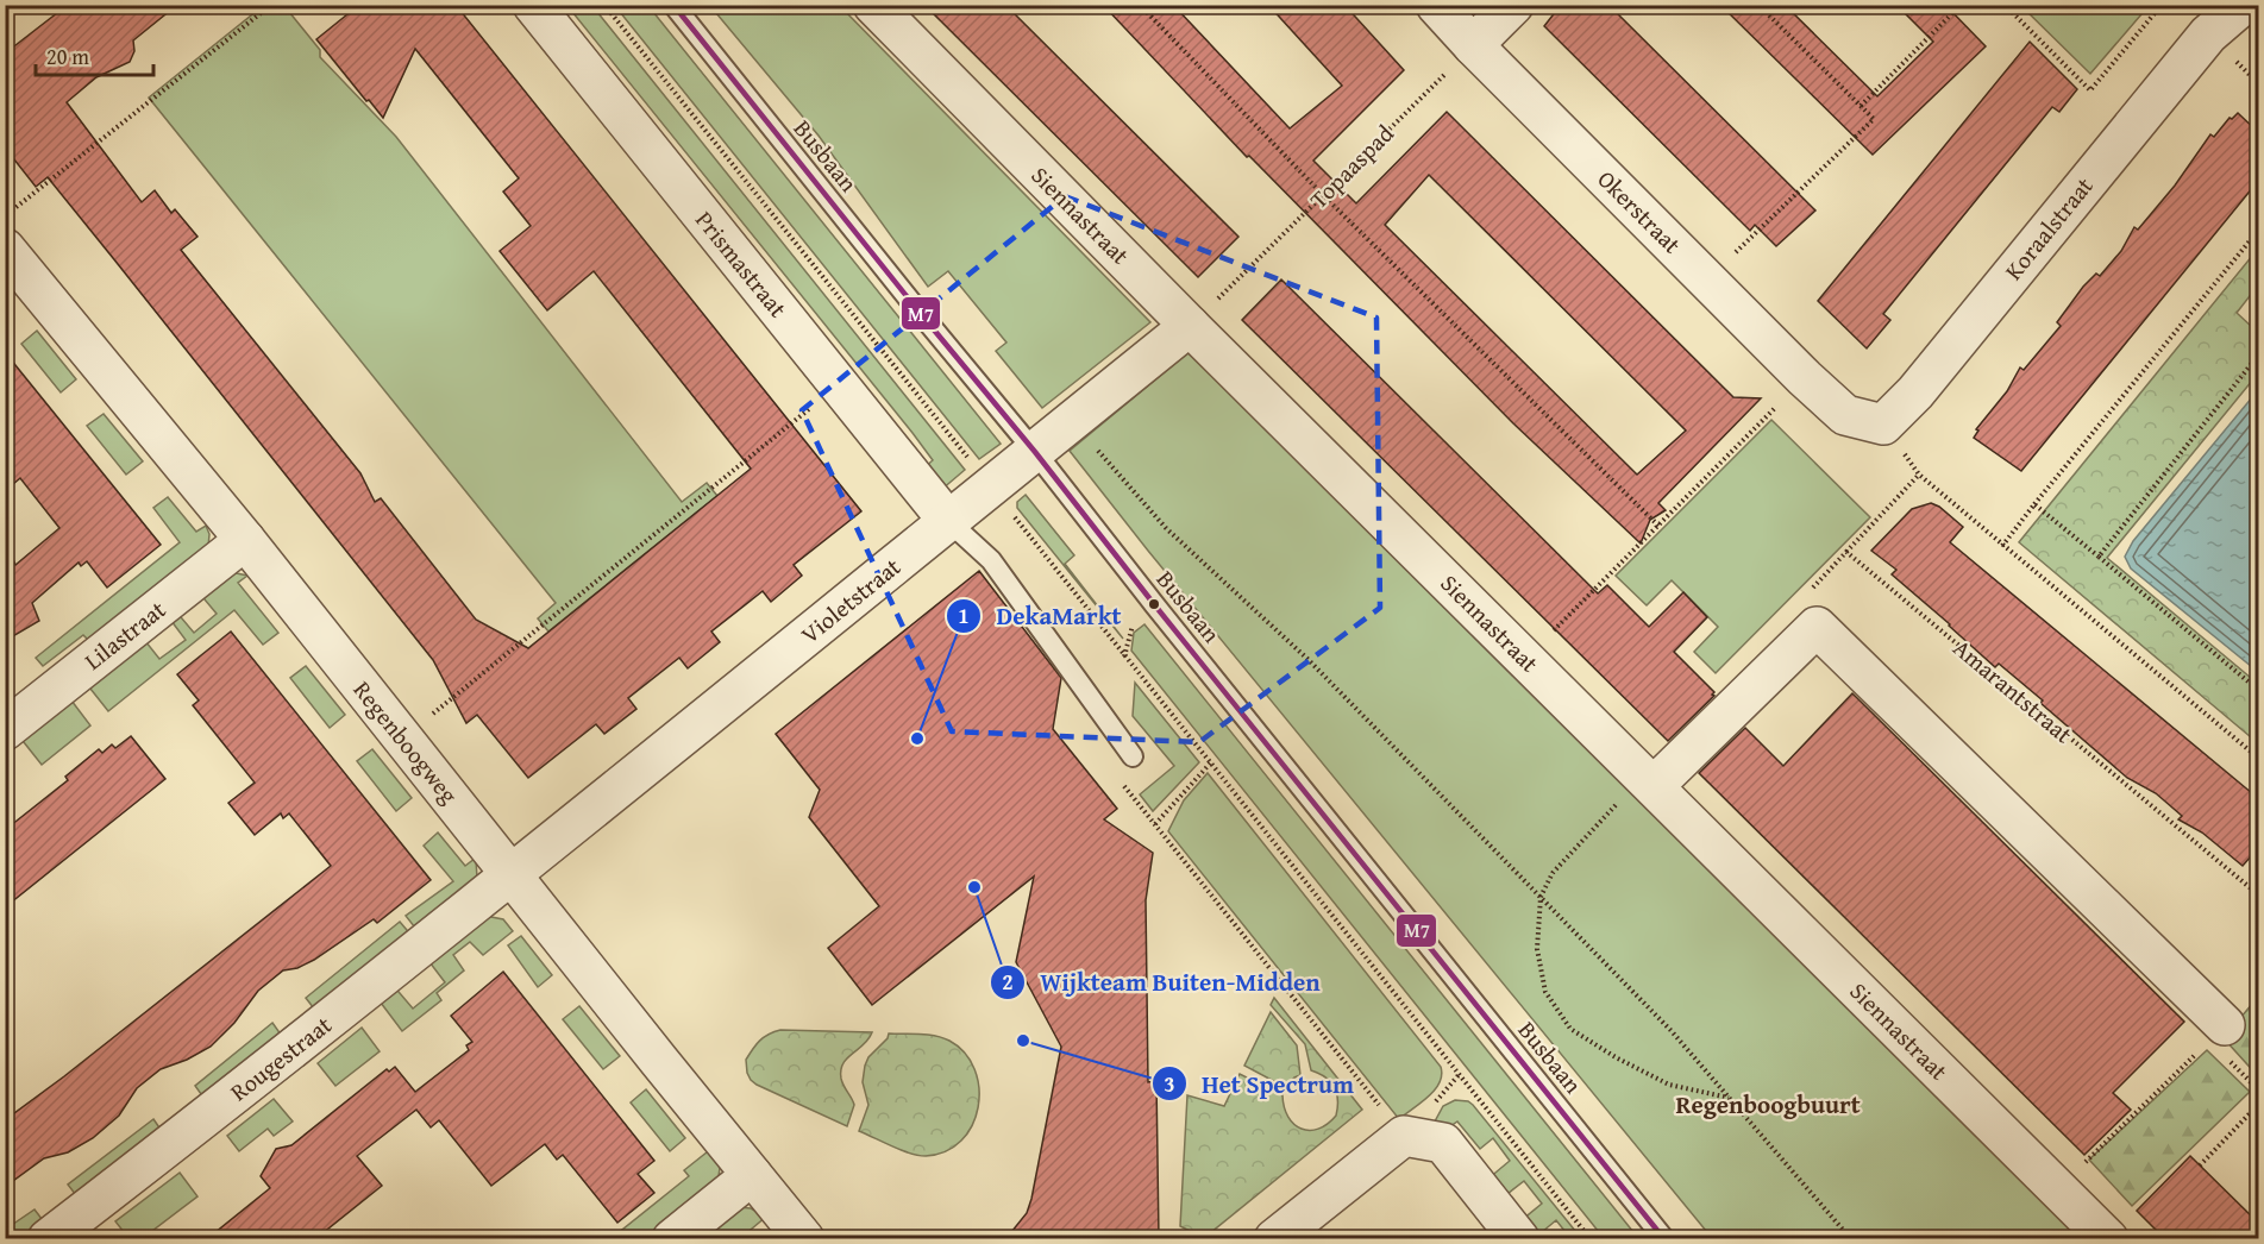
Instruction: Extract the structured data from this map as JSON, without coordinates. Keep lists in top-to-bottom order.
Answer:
{
  "streets": {
    "street": [
      "Okerstraat",
      "Siennastraat",
      "Koraalstraat",
      "Prismastraat",
      "Violetstraat",
      "Lilastraat",
      "Regenboogweg",
      "Rougestraat"
    ],
    "lane": ["Busbaan"],
    "path": ["Topaaspad", "Amarantstraat"]
  },
  "crossings": [
    ["Busbaan", "Violetstraat"],
    ["Topaaspad", "Okerstraat"],
    ["Topaaspad", "Siennastraat"],
    ["Topaaspad", "Violetstraat"],
    ["Okerstraat", "Koraalstraat"],
    ["Siennastraat", "Violetstraat"],
    ["Prismastraat", "Violetstraat"],
    ["Violetstraat", "Regenboogweg"],
    ["Violetstraat", "Rougestraat"],
    ["Lilastraat", "Regenboogweg"],
    ["Regenboogweg", "Rougestraat"]
  ],
  "districts": ["Regenboogbuurt"],
  "places": ["DekaMarkt", "Wijkteam Buiten-Midden", "Het Spectrum"],
  "lines": ["transit line M7"],
  "scale_bar": "20 m"
}
